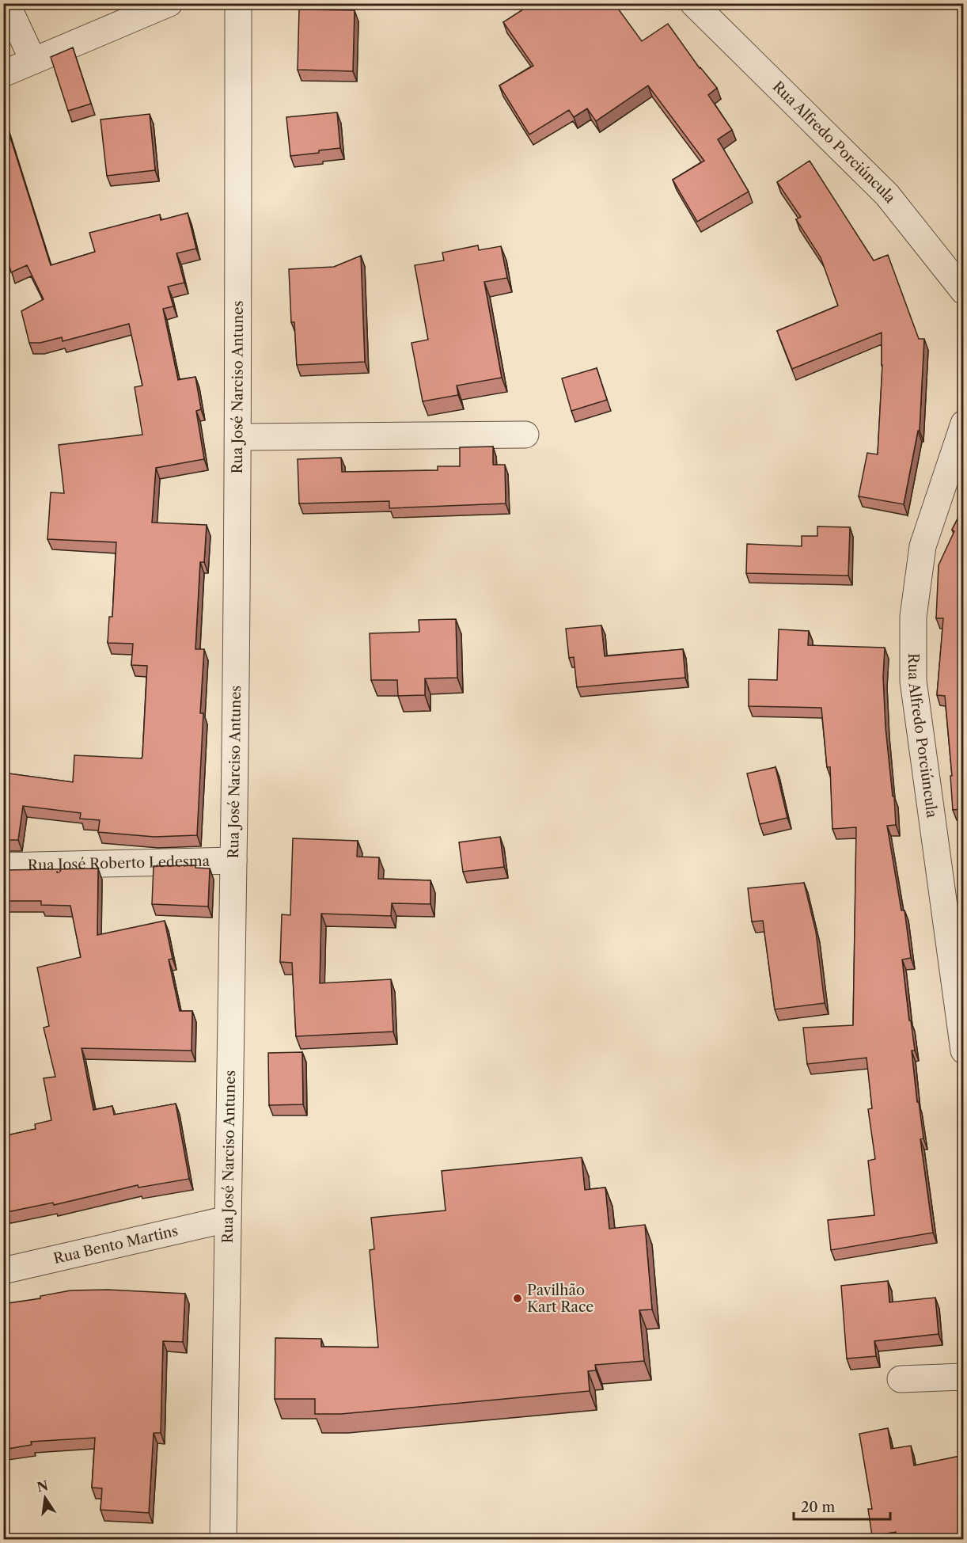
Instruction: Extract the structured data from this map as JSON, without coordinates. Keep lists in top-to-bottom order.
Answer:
{
  "streets": {
    "street": [
      "Rua Alfredo Porciúncula",
      "Rua José Narciso Antunes",
      "Rua José Roberto Ledesma",
      "Rua Bento Martins"
    ]
  },
  "crossings": [
    ["Rua José Narciso Antunes", "Rua José Roberto Ledesma"],
    ["Rua José Narciso Antunes", "Rua Bento Martins"]
  ],
  "places": ["Pavilhão Kart Race"],
  "scale_bar": "20 m",
  "north": "top"
}
